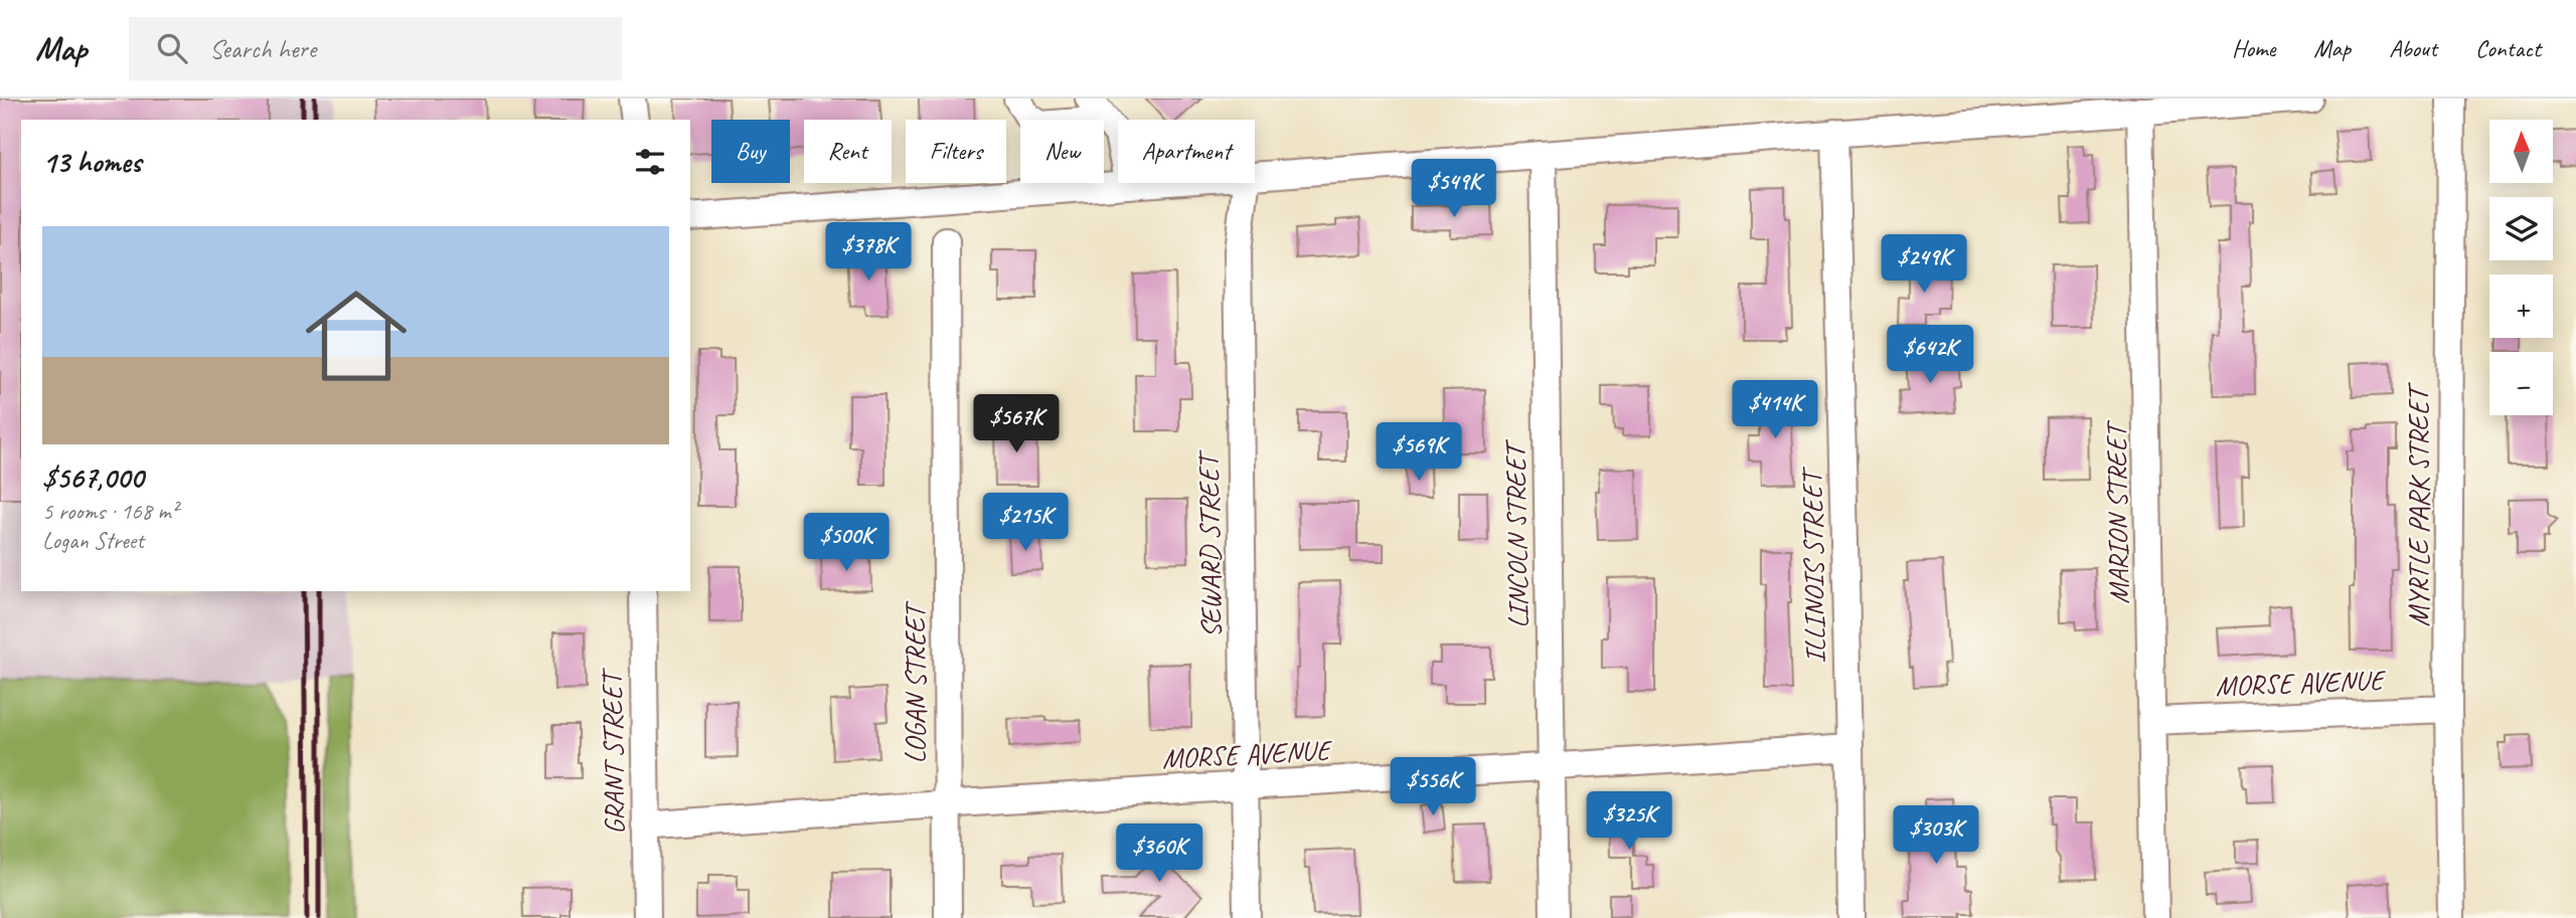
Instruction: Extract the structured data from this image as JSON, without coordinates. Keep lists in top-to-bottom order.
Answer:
{
  "streets": {
    "street": [
      "MYRTLE PARK STREET",
      "MARION STREET",
      "LINCOLN STREET",
      "SEWARD STREET",
      "ILLINOIS STREET",
      "MORSE AVENUE",
      "LOGAN STREET",
      "GRANT STREET"
    ]
  },
  "crossings": [
    ["MYRTLE PARK STREET", "MORSE AVENUE"],
    ["MARION STREET", "MORSE AVENUE"],
    ["LINCOLN STREET", "MORSE AVENUE"],
    ["SEWARD STREET", "MORSE AVENUE"],
    ["ILLINOIS STREET", "MORSE AVENUE"],
    ["MORSE AVENUE", "LOGAN STREET"],
    ["MORSE AVENUE", "GRANT STREET"]
  ],
  "north": "top",
  "page": {
    "header": "Map",
    "search": "Search here",
    "nav": [
      "Home",
      "Map",
      "About",
      "Contact"
    ],
    "map_buttons": ["+", "−"],
    "chip": [
      "Buy",
      "Rent",
      "Filters",
      "New",
      "Apartment"
    ],
    "heading": "13 homes",
    "price": [
      "$549K",
      "$378K",
      "$249K",
      "$642K",
      "$414K",
      "$567K",
      "$569K",
      "$215K",
      "$500K",
      "$556K",
      "$325K",
      "$303K",
      "$360K"
    ],
    "list": [
      {
        "name": "$567,000",
        "note": "5 rooms · 168 m² · Logan Street"
      }
    ]
  }
}
